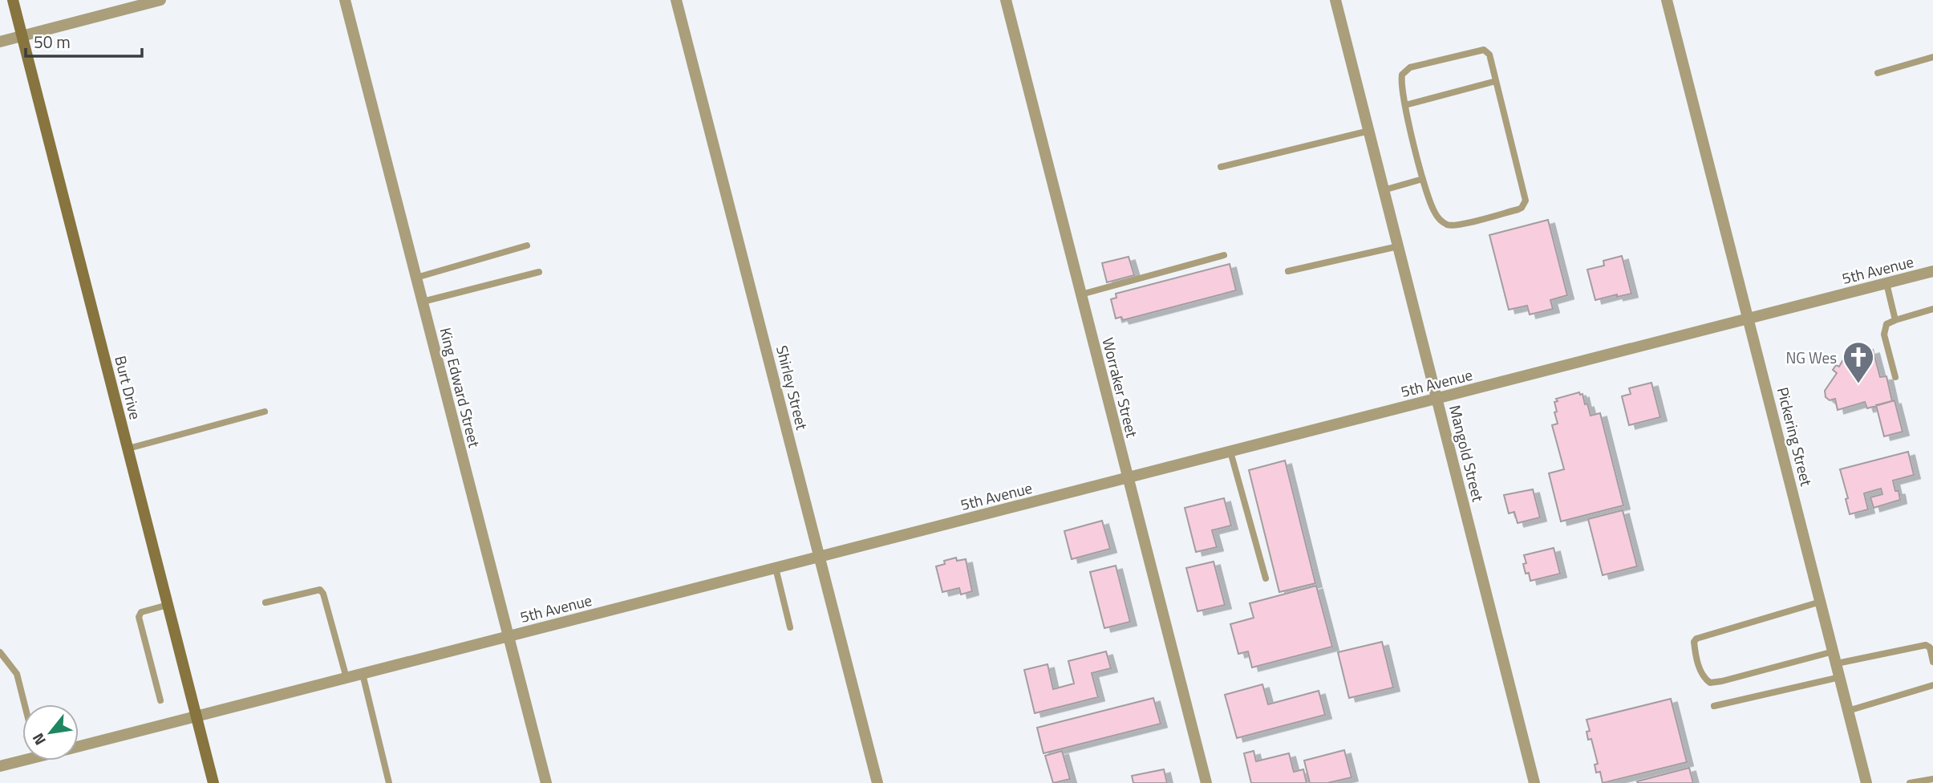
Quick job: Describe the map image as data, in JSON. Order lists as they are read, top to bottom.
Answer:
{
  "streets": {
    "street": [
      "5th Avenue",
      "Burt Drive",
      "King Edward Street",
      "Shirley Street",
      "Worraker Street",
      "Pickering Street",
      "Mangold Street"
    ]
  },
  "crossings": [
    ["5th Avenue", "Burt Drive"],
    ["5th Avenue", "King Edward Street"],
    ["5th Avenue", "Shirley Street"],
    ["5th Avenue", "Worraker Street"],
    ["5th Avenue", "Pickering Street"],
    ["5th Avenue", "Mangold Street"]
  ],
  "places": {
    "church": ["NG Wes"]
  },
  "scale_bar": "50 m",
  "north": "bottom left"
}
